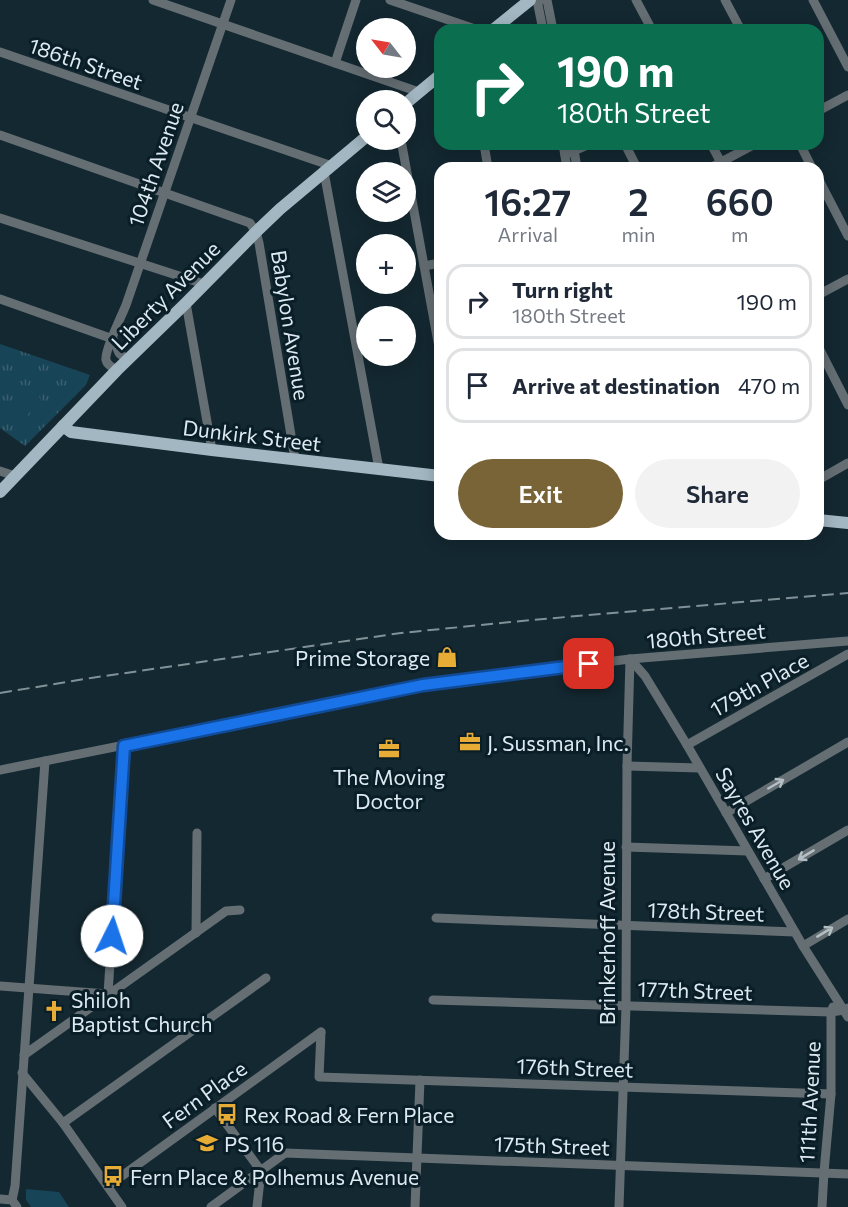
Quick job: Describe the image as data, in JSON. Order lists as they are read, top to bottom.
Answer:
{
  "streets": {
    "main road": ["Liberty Avenue", "Dunkirk Street"],
    "street": [
      "186th Street",
      "104th Avenue",
      "Babylon Avenue",
      "180th Street",
      "179th Place",
      "Sayres Avenue",
      "178th Street",
      "Brinkerhoff Avenue",
      "177th Street",
      "176th Street",
      "Fern Place",
      "111th Avenue",
      "175th Street"
    ]
  },
  "crossings": [
    ["186th Street", "104th Avenue"],
    ["186th Street", "Liberty Avenue"],
    ["104th Avenue", "Liberty Avenue"],
    ["Liberty Avenue", "Babylon Avenue"],
    ["Liberty Avenue", "Dunkirk Street"],
    ["Babylon Avenue", "Dunkirk Street"],
    ["180th Street", "Sayres Avenue"],
    ["180th Street", "Brinkerhoff Avenue"],
    ["179th Place", "Sayres Avenue"],
    ["Sayres Avenue", "178th Street"],
    ["Sayres Avenue", "Brinkerhoff Avenue"],
    ["Sayres Avenue", "177th Street"],
    ["Sayres Avenue", "111th Avenue"],
    ["178th Street", "Brinkerhoff Avenue"],
    ["Brinkerhoff Avenue", "177th Street"],
    ["Brinkerhoff Avenue", "176th Street"],
    ["Brinkerhoff Avenue", "175th Street"],
    ["177th Street", "111th Avenue"],
    ["176th Street", "Fern Place"],
    ["176th Street", "111th Avenue"],
    ["111th Avenue", "175th Street"]
  ],
  "places": {
    "shop": ["Prime Storage"],
    "office": ["J. Sussman, Inc.", "The Moving Doctor"],
    "church": ["Shiloh Baptist Church"],
    "bus stop": ["Rex Road & Fern Place", "Fern Place & Polhemus Avenue"],
    "school or university": ["PS 116"]
  },
  "north": "top left",
  "page": {
    "map_buttons": ["+", "−"],
    "turn": ["190 m", "180th Street"],
    "eta": [
      "16:27",
      "Arrival",
      "2",
      "min",
      "660",
      "m"
    ],
    "list": [
      {
        "name": "Turn right",
        "note": "180th Street",
        "value": "190 m"
      },
      {
        "name": "Arrive at destination",
        "value": "470 m"
      }
    ],
    "buttons": ["Exit", "Share"]
  }
}
